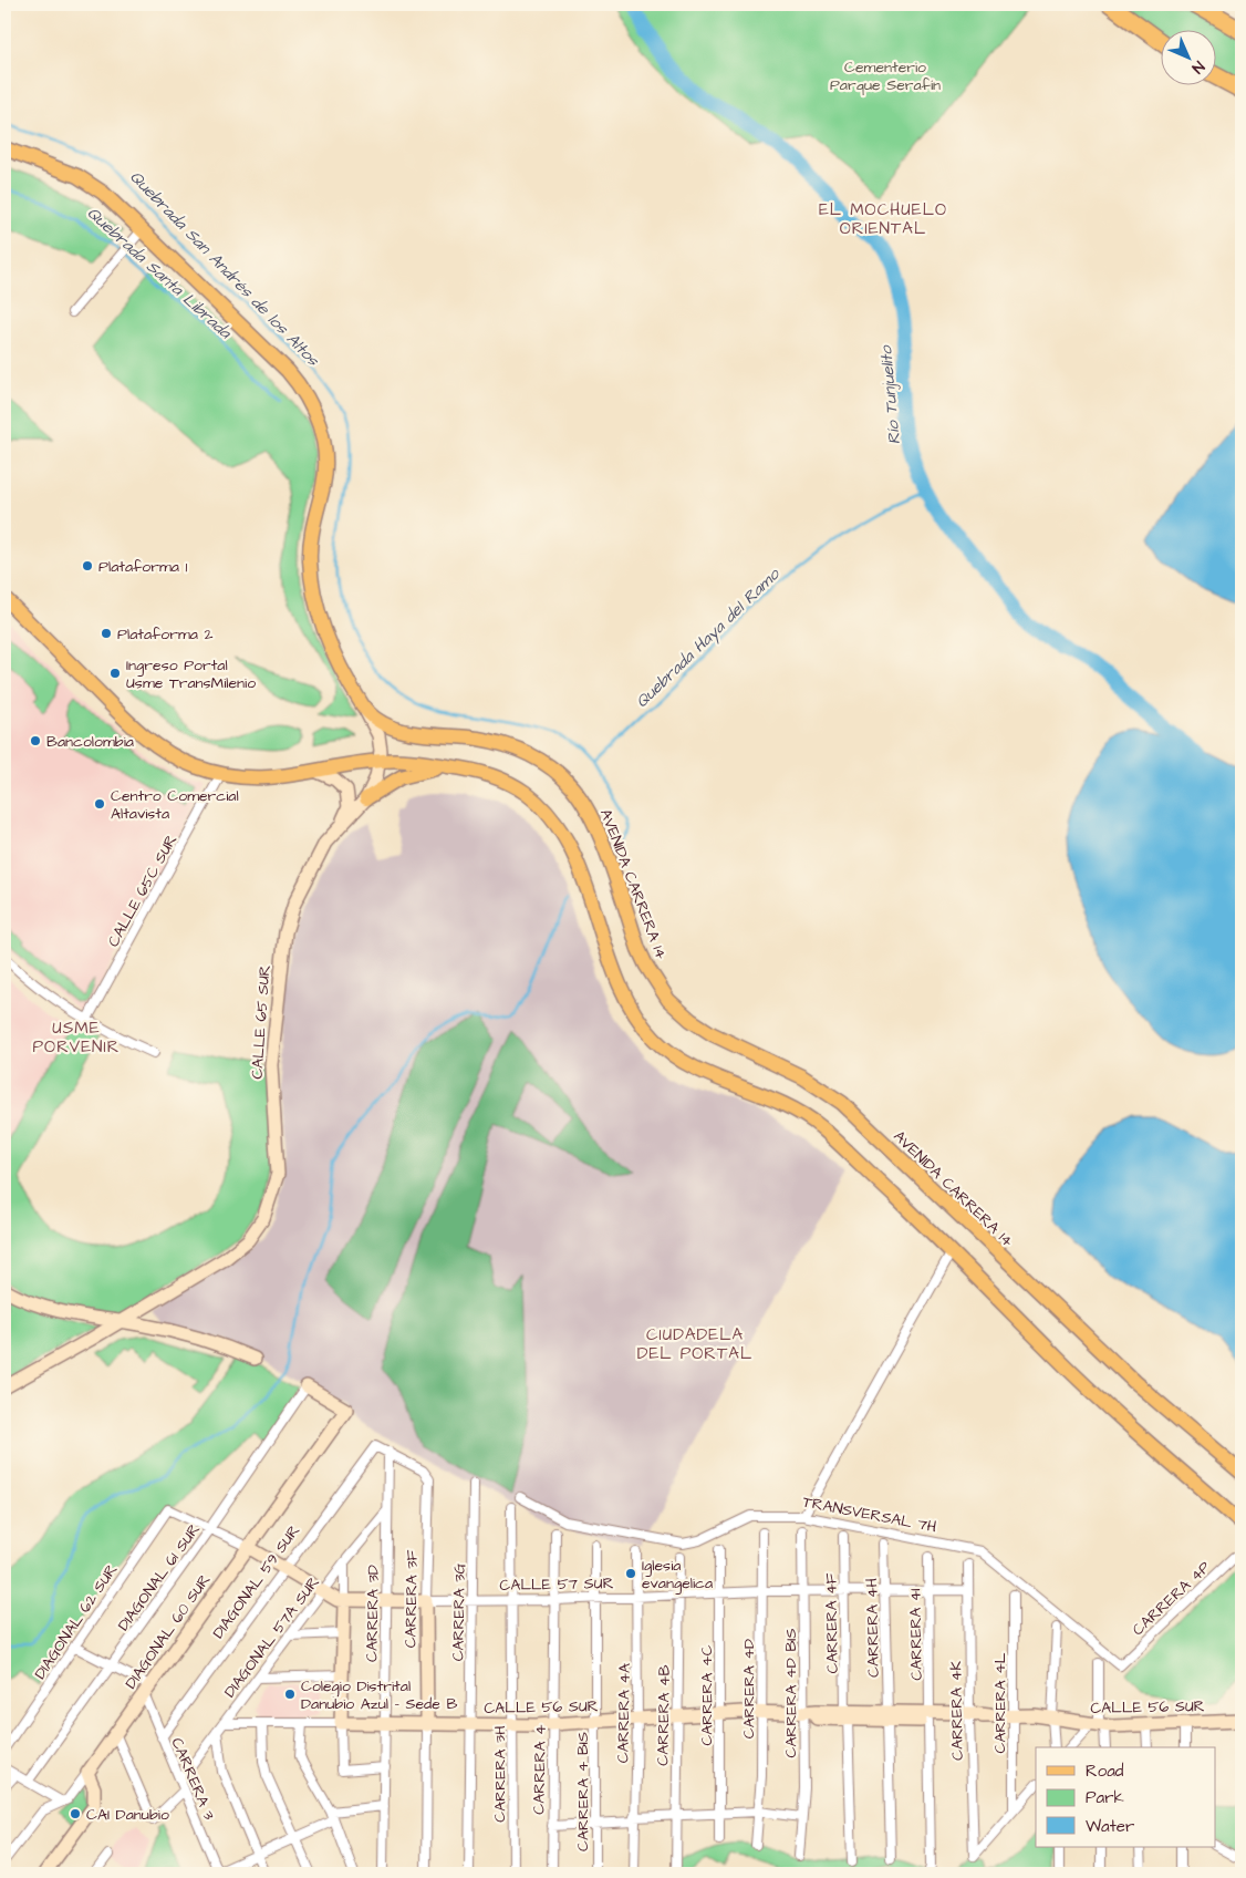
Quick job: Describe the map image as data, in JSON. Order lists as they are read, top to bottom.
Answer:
{
  "streets": {
    "main road": ["AVENIDA CARRERA 14"],
    "street": [
      "CALLE 65C SUR",
      "CALLE 65 SUR",
      "TRANSVERSAL 7H",
      "DIAGONAL 61 SUR",
      "DIAGONAL 59 SUR",
      "CALLE 57 SUR",
      "CARRERA 4P",
      "CARRERA 3F",
      "CARRERA 3G",
      "CARRERA 3D",
      "DIAGONAL 62 SUR",
      "CARRERA 4F",
      "CARRERA 4H",
      "DIAGONAL 60 SUR",
      "CARRERA 4I",
      "DIAGONAL 57A SUR",
      "CARRERA 4D",
      "CARRERA 4D BIS",
      "CARRERA 4C",
      "CARRERA 4L",
      "CALLE 56 SUR",
      "CARRERA 4K",
      "CARRERA 4A",
      "CARRERA 4B",
      "CARRERA 4",
      "CARRERA 3H",
      "CARRERA 3",
      "CARRERA 4 BIS"
    ]
  },
  "crossings": [
    ["AVENIDA CARRERA 14", "CALLE 65 SUR"],
    ["TRANSVERSAL 7H", "CARRERA 4P"],
    ["DIAGONAL 61 SUR", "DIAGONAL 62 SUR"],
    ["DIAGONAL 61 SUR", "DIAGONAL 60 SUR"],
    ["DIAGONAL 59 SUR", "CARRERA 3F"],
    ["DIAGONAL 59 SUR", "CARRERA 3D"],
    ["DIAGONAL 59 SUR", "CARRERA 3"],
    ["CALLE 57 SUR", "CARRERA 3F"],
    ["CALLE 57 SUR", "CARRERA 3G"],
    ["CALLE 57 SUR", "CARRERA 3D"],
    ["CALLE 57 SUR", "CARRERA 4F"],
    ["CALLE 57 SUR", "CARRERA 4H"],
    ["CALLE 57 SUR", "CARRERA 4I"],
    ["CALLE 57 SUR", "CARRERA 4D"],
    ["CALLE 57 SUR", "CARRERA 4D BIS"],
    ["CALLE 57 SUR", "CARRERA 4C"],
    ["CALLE 57 SUR", "CARRERA 4K"],
    ["CALLE 57 SUR", "CARRERA 4A"],
    ["CALLE 57 SUR", "CARRERA 4B"],
    ["CALLE 57 SUR", "CARRERA 4"],
    ["CALLE 57 SUR", "CARRERA 3H"],
    ["CALLE 57 SUR", "CARRERA 4 BIS"],
    ["CARRERA 3F", "CARRERA 3D"],
    ["CARRERA 3F", "CALLE 56 SUR"],
    ["CARRERA 3G", "CALLE 56 SUR"],
    ["CARRERA 3D", "DIAGONAL 57A SUR"],
    ["CARRERA 3D", "CALLE 56 SUR"],
    ["CARRERA 4F", "CALLE 56 SUR"],
    ["CARRERA 4H", "CALLE 56 SUR"],
    ["DIAGONAL 60 SUR", "CARRERA 3"],
    ["CARRERA 4I", "CALLE 56 SUR"],
    ["DIAGONAL 57A SUR", "CALLE 56 SUR"],
    ["DIAGONAL 57A SUR", "CARRERA 3"],
    ["CARRERA 4D", "CALLE 56 SUR"],
    ["CARRERA 4D BIS", "CALLE 56 SUR"],
    ["CARRERA 4C", "CALLE 56 SUR"],
    ["CARRERA 4L", "CALLE 56 SUR"],
    ["CARRERA 4L", "CARRERA 4K"],
    ["CALLE 56 SUR", "CARRERA 4K"],
    ["CALLE 56 SUR", "CARRERA 4A"],
    ["CALLE 56 SUR", "CARRERA 4B"],
    ["CALLE 56 SUR", "CARRERA 4"],
    ["CALLE 56 SUR", "CARRERA 3H"],
    ["CALLE 56 SUR", "CARRERA 4 BIS"]
  ],
  "districts": ["EL MOCHUELO ORIENTAL", "USME PORVENIR", "CIUDADELA DEL PORTAL"],
  "water": [
    "Quebrada San Andrés de los Altos",
    "Quebrada Santa Librada",
    "Río Tunjuelito",
    "Quebrada Haya del Ramo"
  ],
  "parks": ["Cementerio Parque Serafín"],
  "places": [
    "Plataforma 1",
    "Plataforma 2",
    "Ingreso Portal Usme TransMilenio",
    "Bancolombia",
    "Centro Comercial Altavista",
    "Iglesia evangelica",
    "Colegio Distrital Danubio Azul - Sede B",
    "CAI Danubio"
  ],
  "legend": ["Road", "Park", "Water"],
  "north": "bottom right"
}
